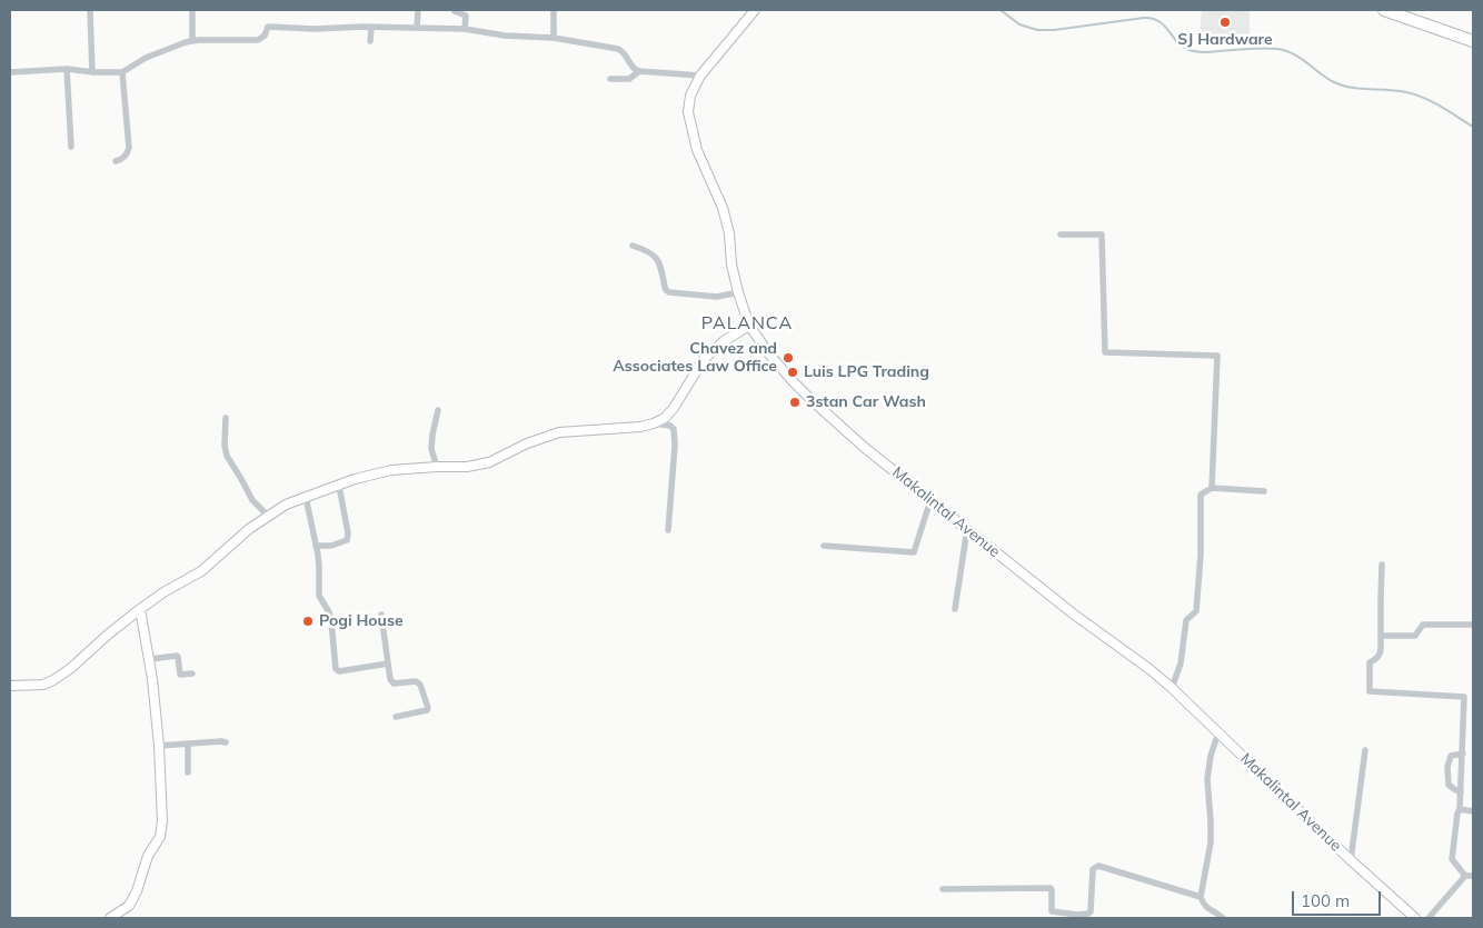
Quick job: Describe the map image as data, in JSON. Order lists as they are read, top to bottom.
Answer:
{
  "streets": {
    "main road": ["Makalintal Avenue"]
  },
  "districts": ["PALANCA"],
  "places": [
    "SJ Hardware",
    "Chavez and Associates Law Office",
    "Luis LPG Trading",
    "3stan Car Wash",
    "Pogi House"
  ],
  "scale_bar": "100 m"
}
